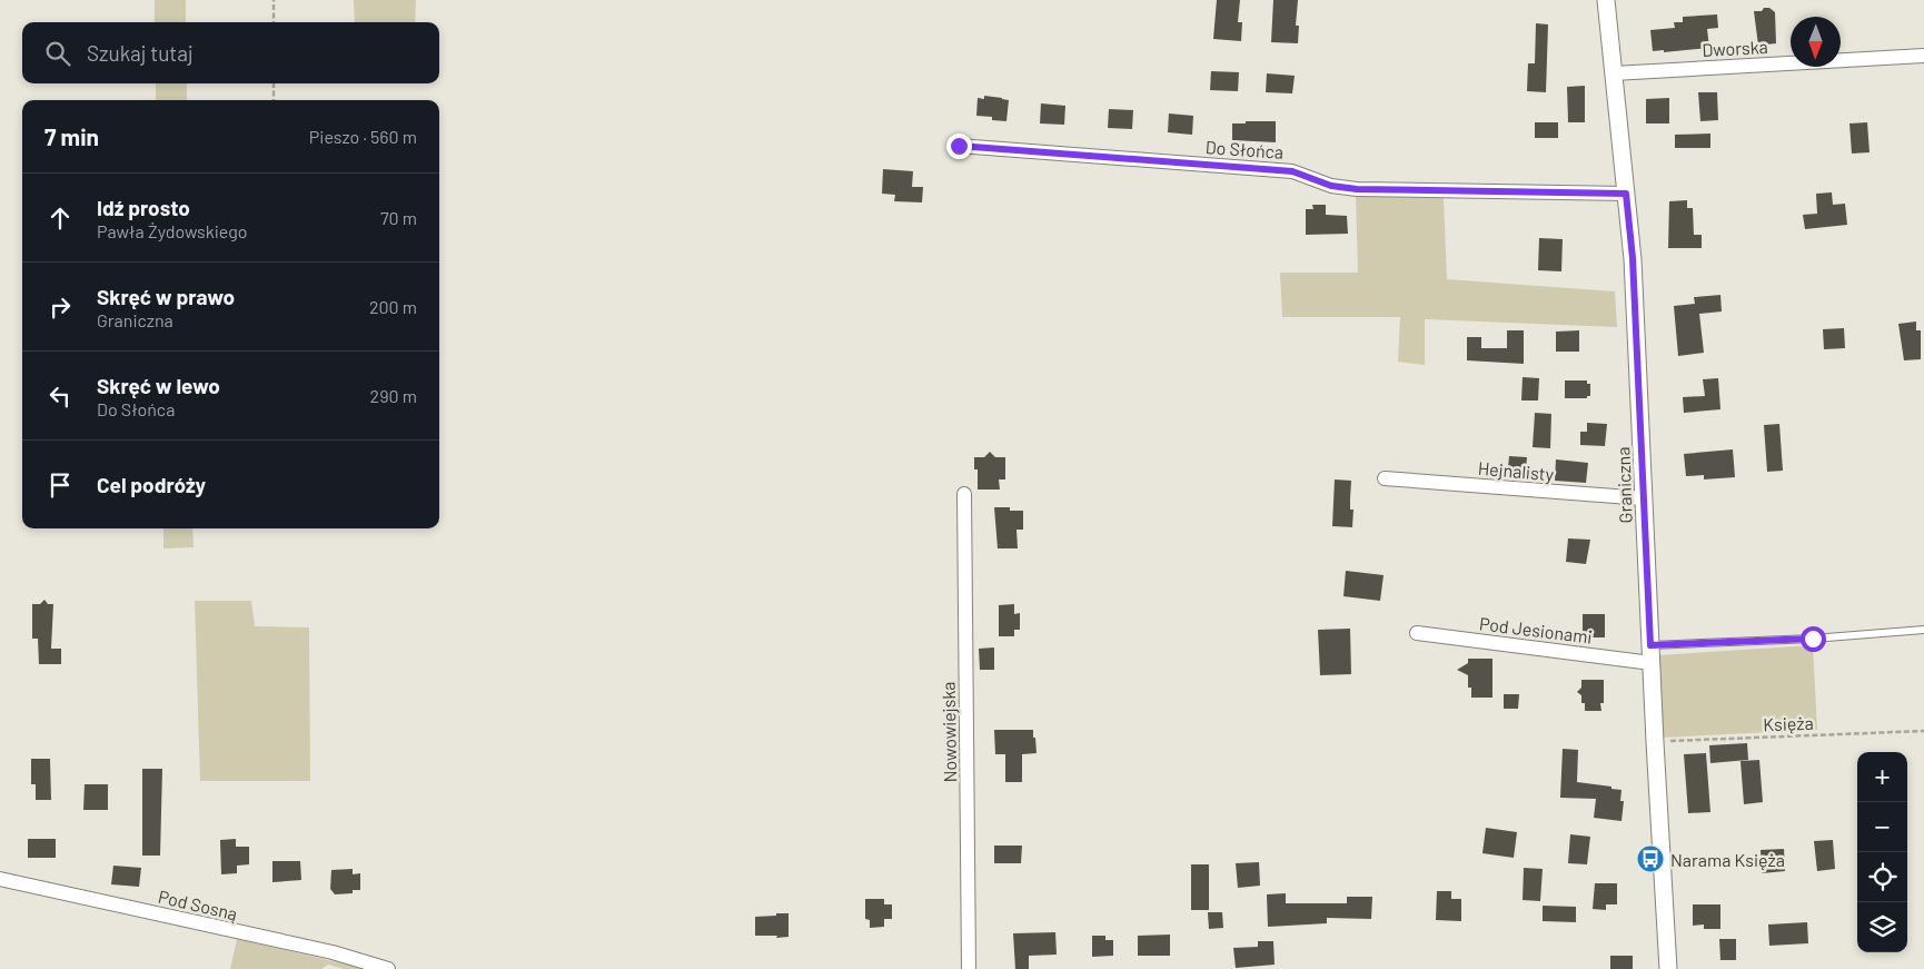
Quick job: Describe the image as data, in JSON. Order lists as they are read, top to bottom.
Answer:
{
  "streets": {
    "street": [
      "Dworska",
      "Do Słońca",
      "Hejnalisty",
      "Graniczna",
      "Pod Jesionami",
      "Nowowiejska",
      "Pod Sosną"
    ],
    "path": ["Księża"]
  },
  "crossings": [
    ["Dworska", "Graniczna"],
    ["Do Słońca", "Graniczna"],
    ["Hejnalisty", "Graniczna"],
    ["Graniczna", "Pod Jesionami"],
    ["Graniczna", "Księża"]
  ],
  "places": {
    "bus stop": ["Narama Księża"]
  },
  "north": "bottom",
  "page": {
    "search": "Szukaj tutaj",
    "heading": ["7 min", "Pieszo · 560 m"],
    "list": [
      ["Idź prosto", "Pawła Żydowskiego", "70 m"],
      ["Skręć w prawo", "Graniczna", "200 m"],
      ["Skręć w lewo", "Do Słońca", "290 m"],
      "Cel podróży"
    ],
    "map_buttons": ["+", "−"]
  }
}
